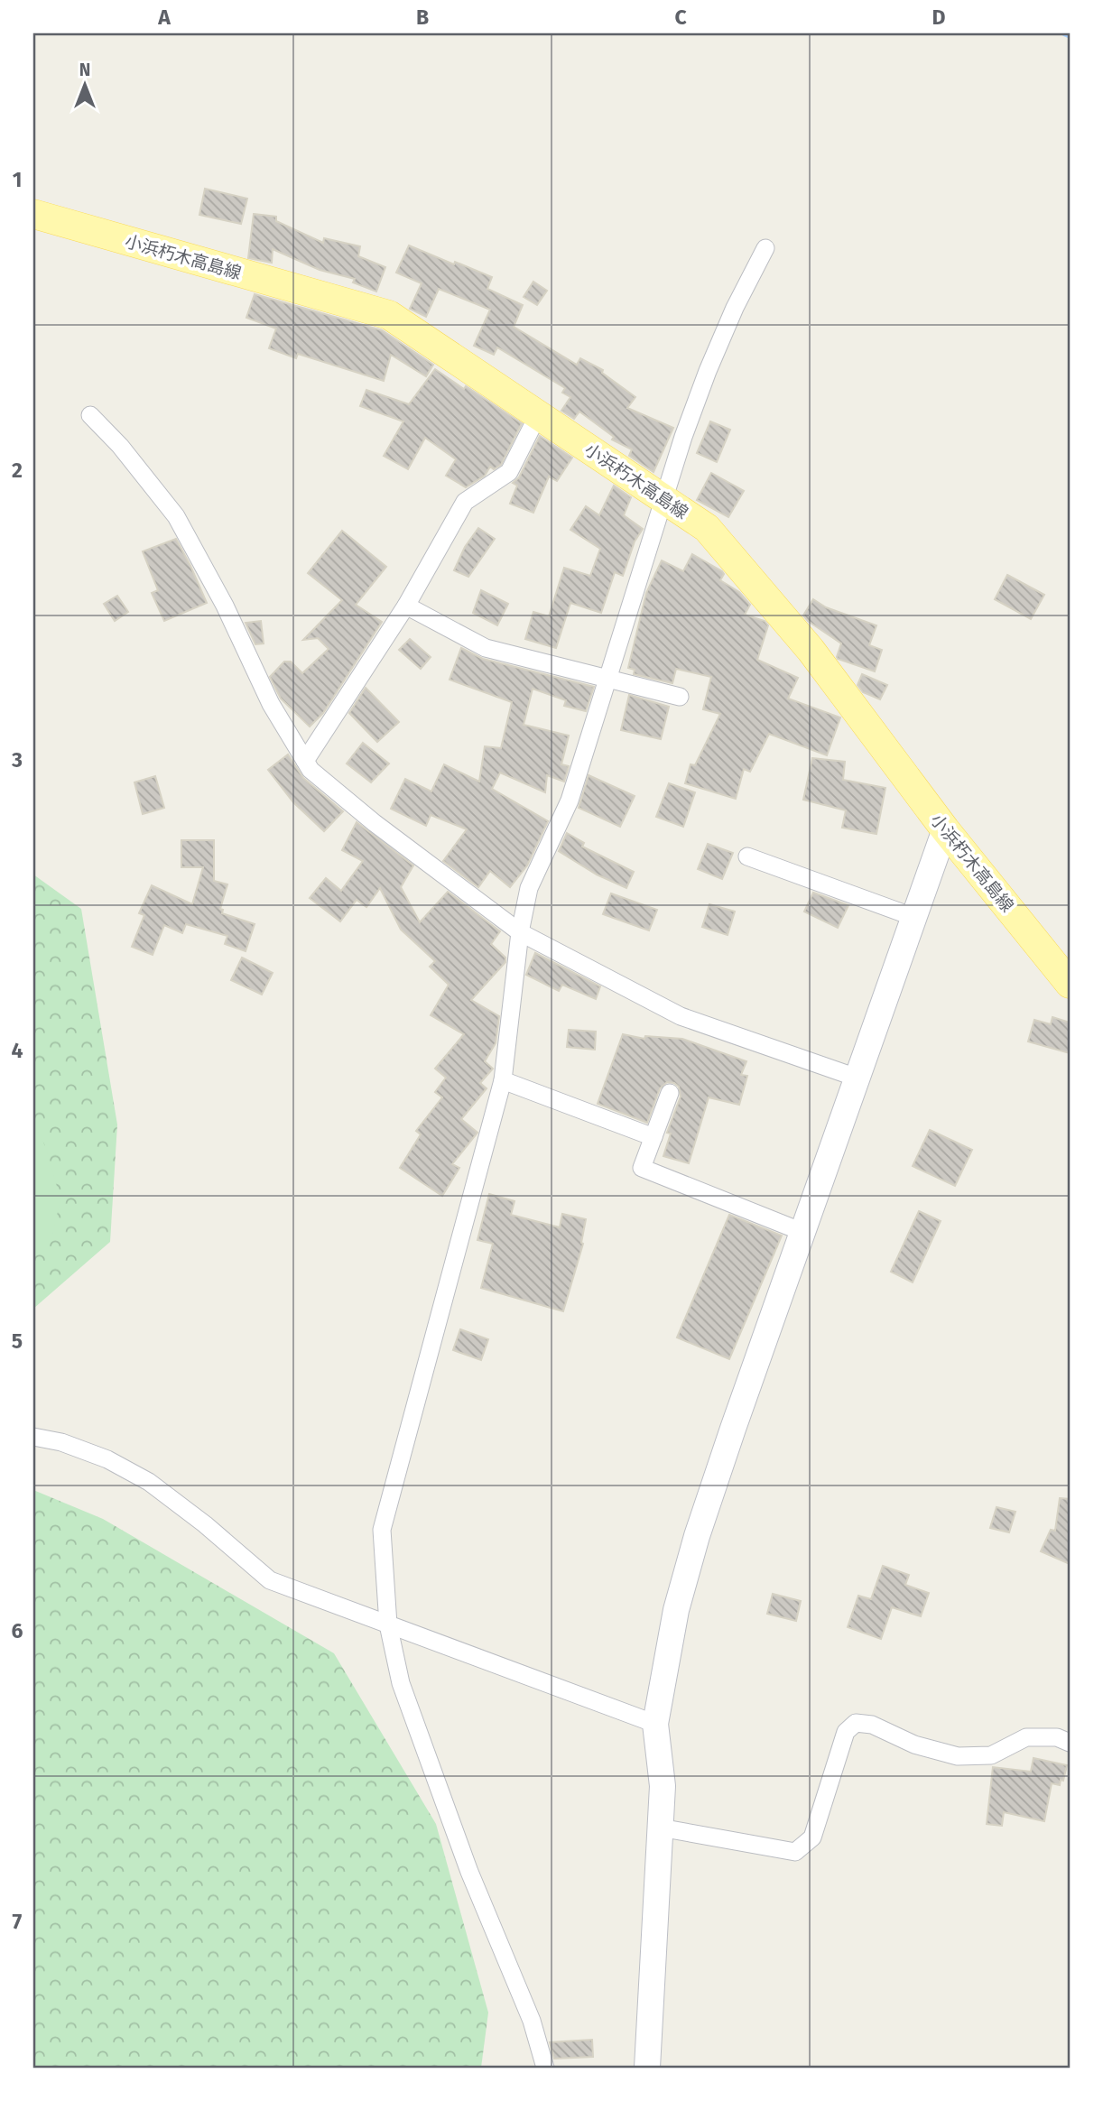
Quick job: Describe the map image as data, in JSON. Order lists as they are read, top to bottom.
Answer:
{
  "streets": {
    "main road": ["小浜朽木高島線"]
  },
  "north": "top",
  "grid": {
    "columns": [
      "A",
      "B",
      "C",
      "D"
    ],
    "rows": [
      "1",
      "2",
      "3",
      "4",
      "5",
      "6",
      "7"
    ]
  }
}
